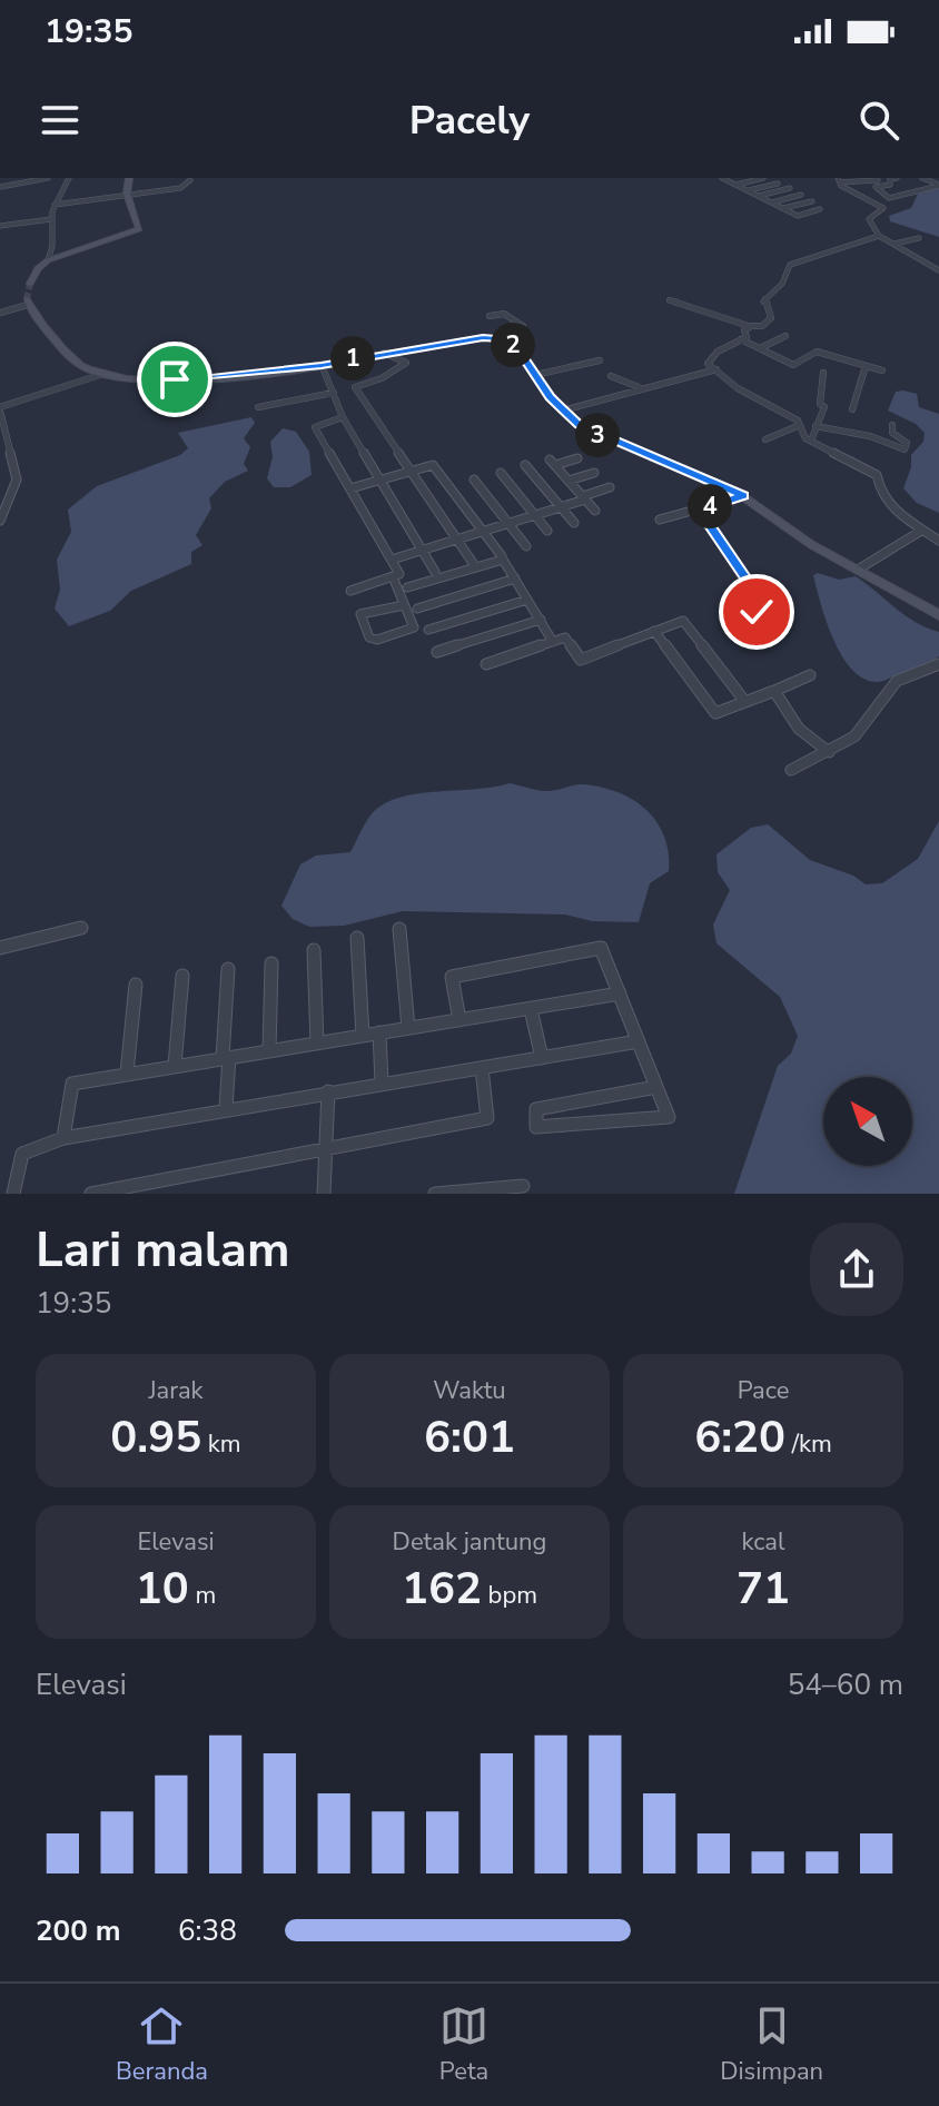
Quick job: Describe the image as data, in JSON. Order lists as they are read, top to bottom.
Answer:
{
  "north": "top left",
  "page": {
    "status": "19:35",
    "header": "Pacely",
    "pins": [
      "2",
      "1",
      "3",
      "4"
    ],
    "heading": ["Lari malam", "19:35"],
    "stats": [
      ["Jarak", "0.95 km"],
      ["Waktu", "6:01"],
      ["Pace", "6:20 /km"],
      ["Elevasi", "10 m"],
      ["Detak jantung", "162 bpm"],
      ["kcal", "71"]
    ],
    "chart": ["Elevasi", "54–60 m"],
    "list": [
      {
        "name": "200 m",
        "note": "6:38"
      }
    ],
    "tabs": ["Beranda", "Peta", "Disimpan"]
  }
}
